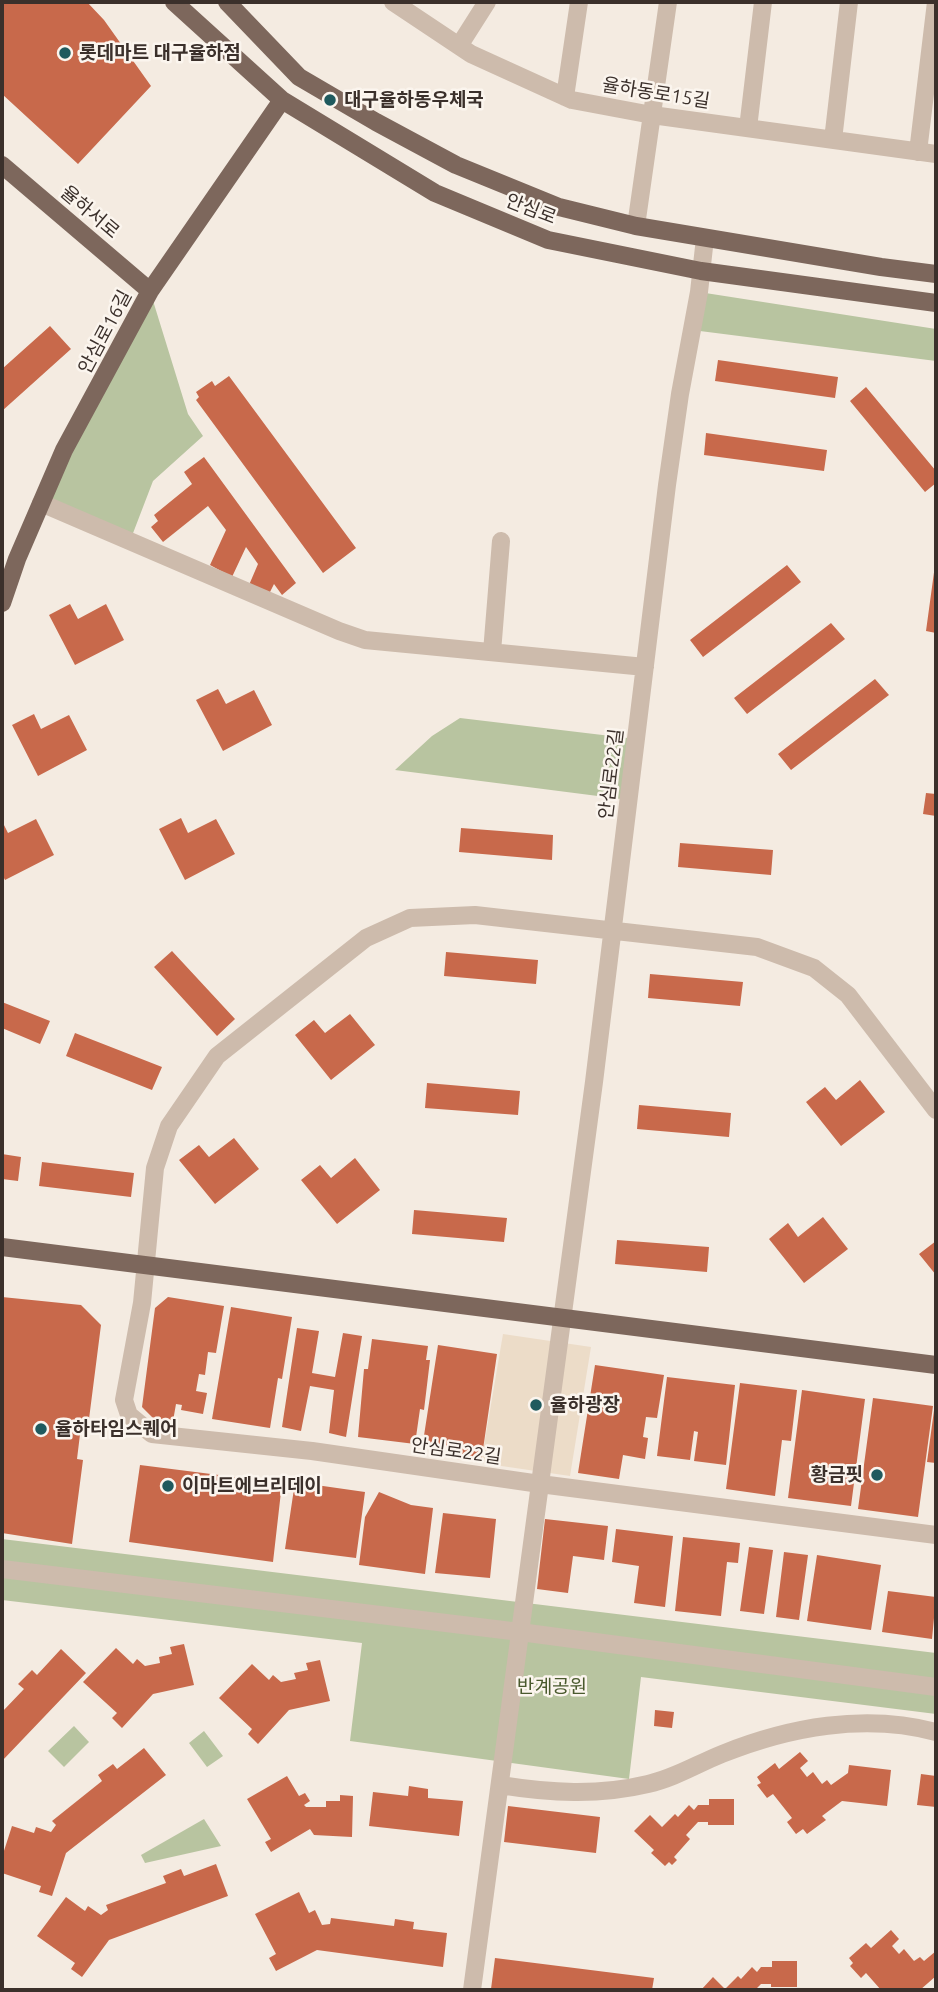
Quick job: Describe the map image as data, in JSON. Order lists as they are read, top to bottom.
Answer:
{
  "streets": {
    "main road": ["안심로", "율하서로", "안심로16길"],
    "street": ["율하동로15길", "안심로22길"]
  },
  "crossings": [
    ["안심로", "안심로16길"],
    ["안심로", "안심로22길"],
    ["율하서로", "안심로16길"]
  ],
  "parks": ["반계공원"],
  "places": [
    "롯데마트 대구율하점",
    "대구율하동우체국",
    "율하광장",
    "율하타임스퀘어",
    "황금핏",
    "이마트에브리데이"
  ]
}
